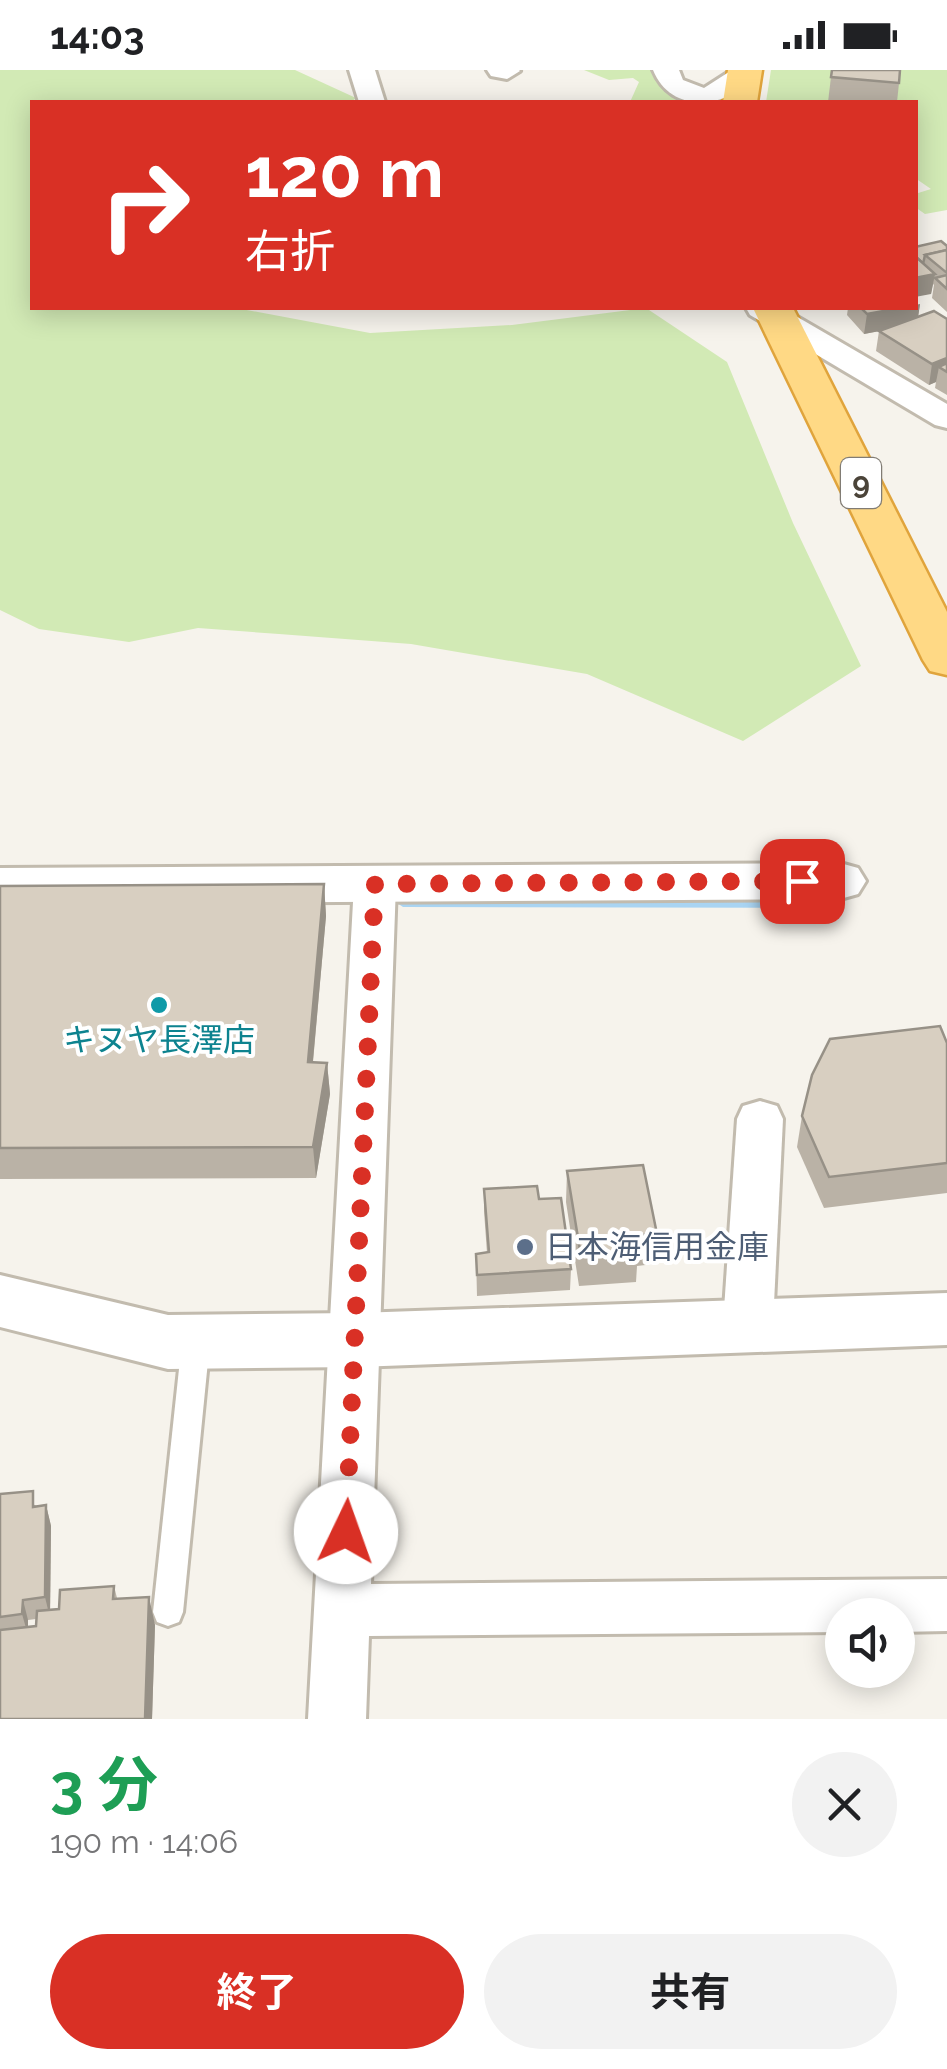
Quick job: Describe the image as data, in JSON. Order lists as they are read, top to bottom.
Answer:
{
  "streets": {
    "highway": ["9"]
  },
  "places": ["キヌヤ長澤店", "日本海信用金庫"],
  "page": {
    "status": "14:03",
    "turn": ["120 m", "右折"],
    "heading": ["3 分", "190 m · 14:06"],
    "buttons": ["終了", "共有"]
  }
}
